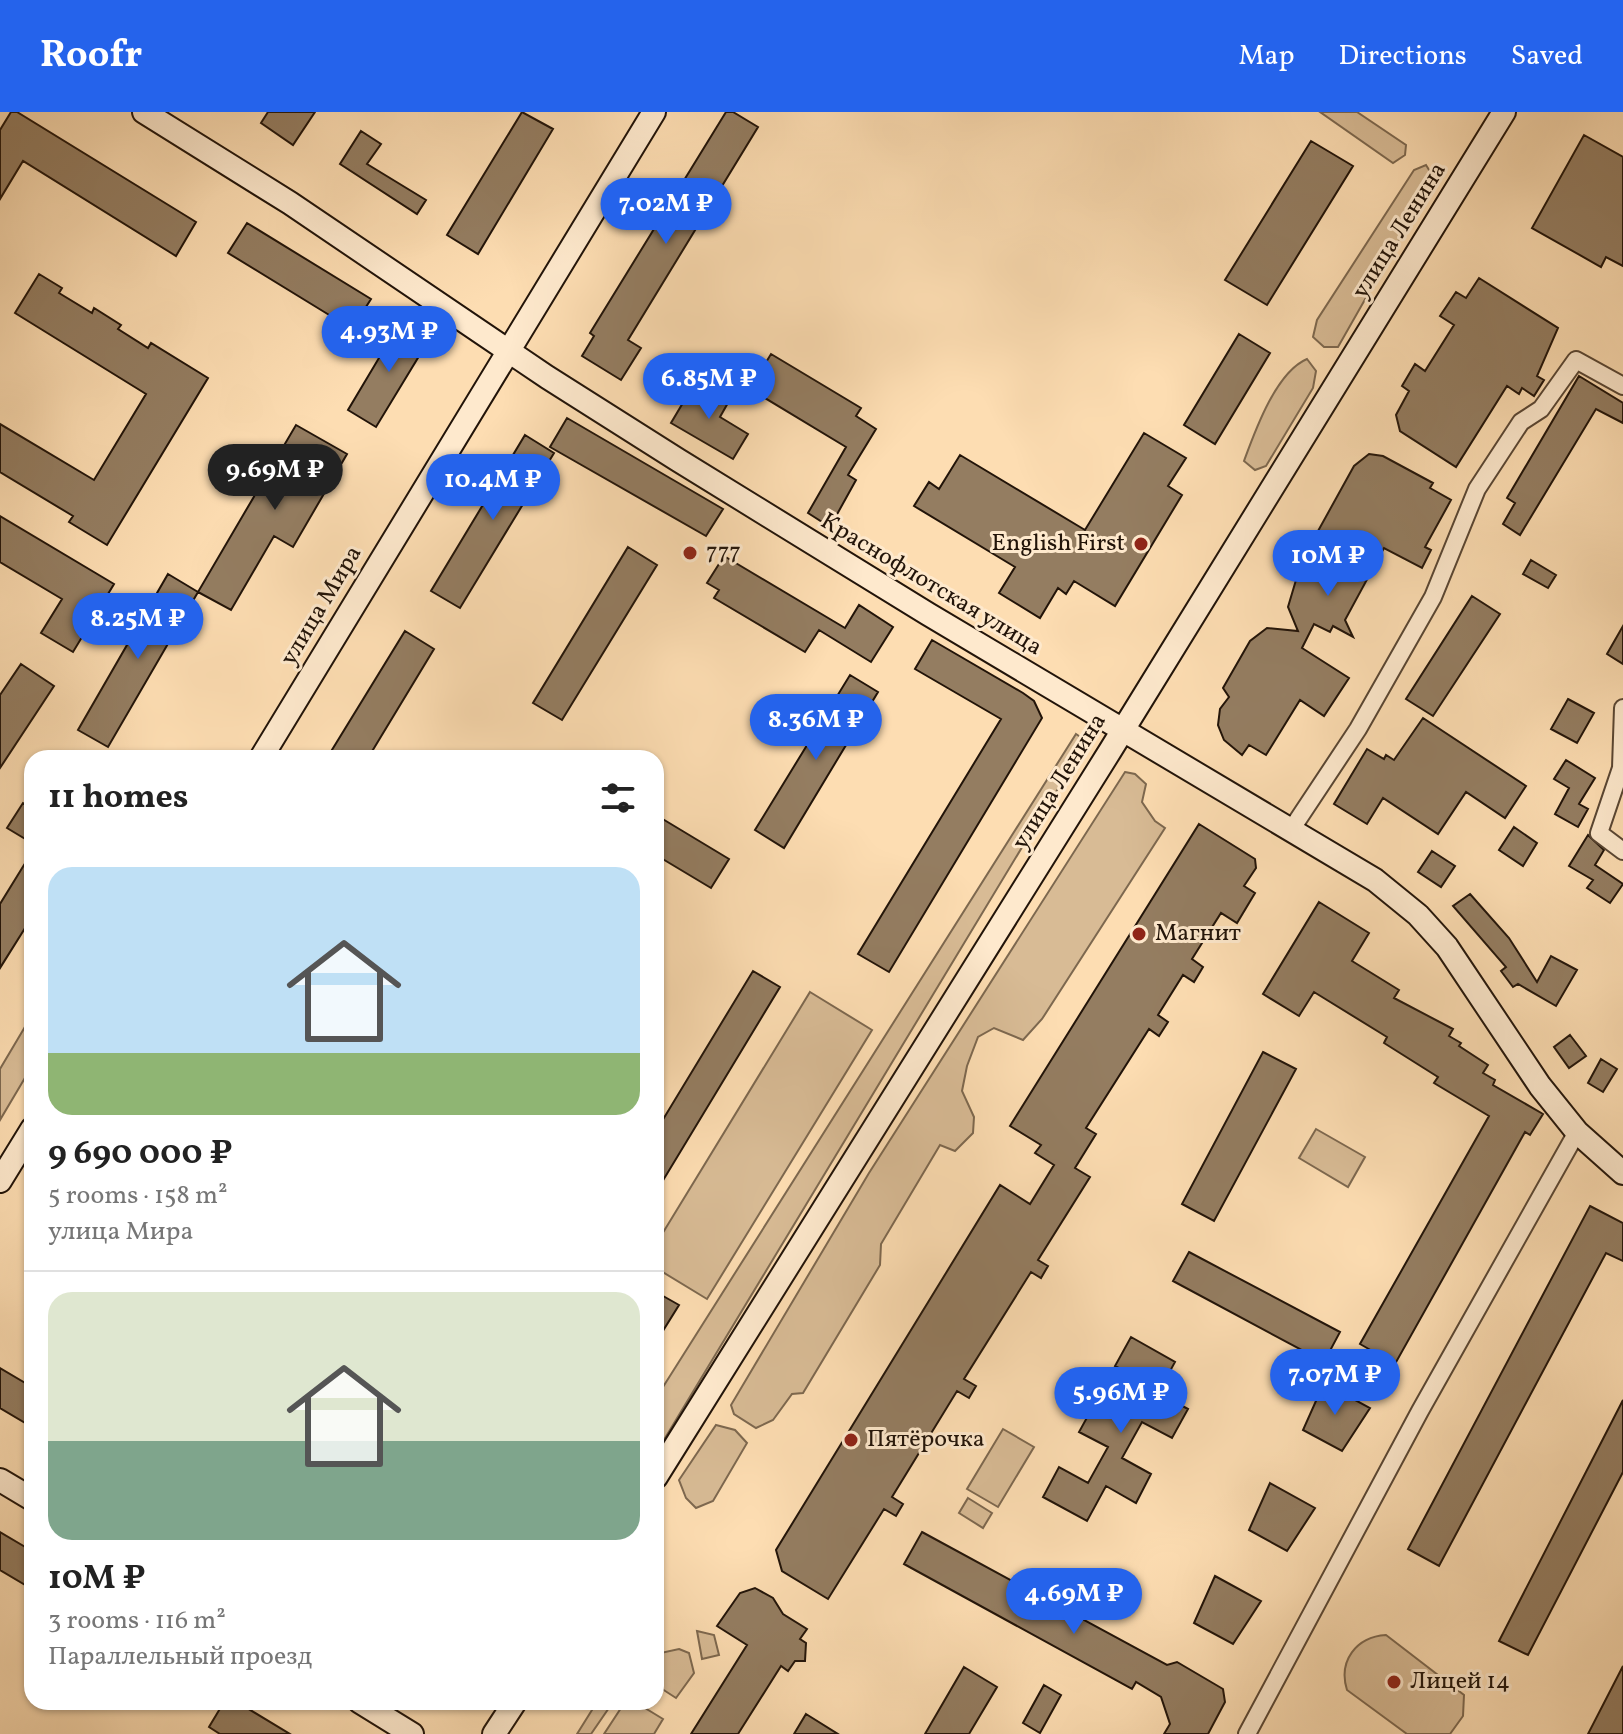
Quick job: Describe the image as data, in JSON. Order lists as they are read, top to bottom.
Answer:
{
  "streets": {
    "main road": ["улица Ленина", "Краснофлотская улица", "улица Мира"]
  },
  "crossings": [
    ["улица Ленина", "Краснофлотская улица"],
    ["Краснофлотская улица", "улица Мира"]
  ],
  "places": [
    "English First",
    "777",
    "Магнит",
    "Пятёрочка",
    "Лицей 14"
  ],
  "page": {
    "header": "Roofr",
    "nav": ["Map", "Directions", "Saved"],
    "price": [
      "7.02M ₽",
      "4.93M ₽",
      "6.85M ₽",
      "9.69M ₽",
      "10.4M ₽",
      "10M ₽",
      "8.25M ₽",
      "8.36M ₽",
      "7.07M ₽",
      "5.96M ₽",
      "4.69M ₽"
    ],
    "heading": "11 homes",
    "list": [
      {
        "name": "9 690 000 ₽",
        "note": "5 rooms · 158 m² · улица Мира"
      },
      {
        "name": "10M ₽",
        "note": "3 rooms · 116 m² · Параллельный проезд"
      }
    ]
  }
}
